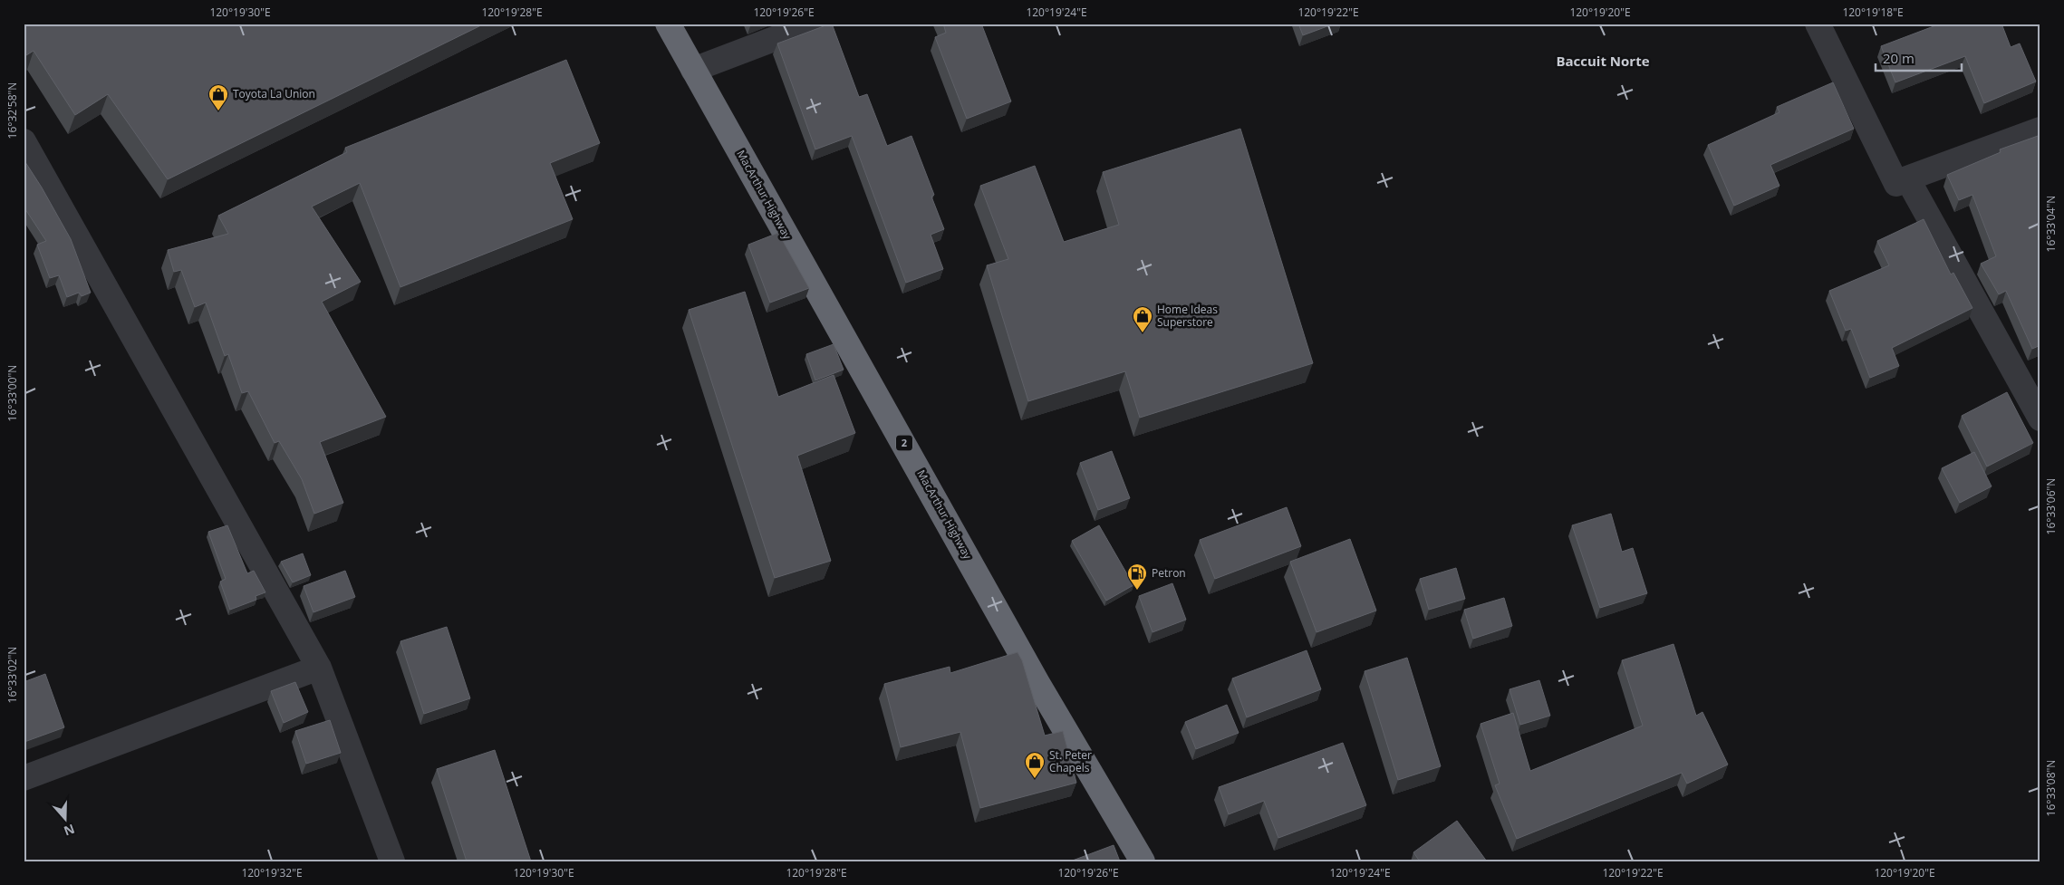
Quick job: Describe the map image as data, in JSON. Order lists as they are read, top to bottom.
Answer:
{
  "streets": {
    "highway": ["MacArthur Highway", "2"]
  },
  "districts": ["Baccuit Norte"],
  "places": {
    "shop": ["Toyota La Union", "Home Ideas Superstore", "St. Peter Chapels"],
    "fuel station": ["Petron"]
  },
  "scale_bar": "20 m",
  "north": "bottom",
  "coordinates": [
    "120°19'30\"E",
    "120°19'28\"E",
    "120°19'26\"E",
    "120°19'24\"E",
    "120°19'22\"E",
    "120°19'20\"E",
    "120°19'18\"E",
    "16°32'58\"N",
    "16°33'04\"N",
    "16°33'00\"N",
    "16°33'06\"N",
    "16°33'02\"N",
    "16°33'08\"N",
    "120°19'32\"E"
  ]
}
